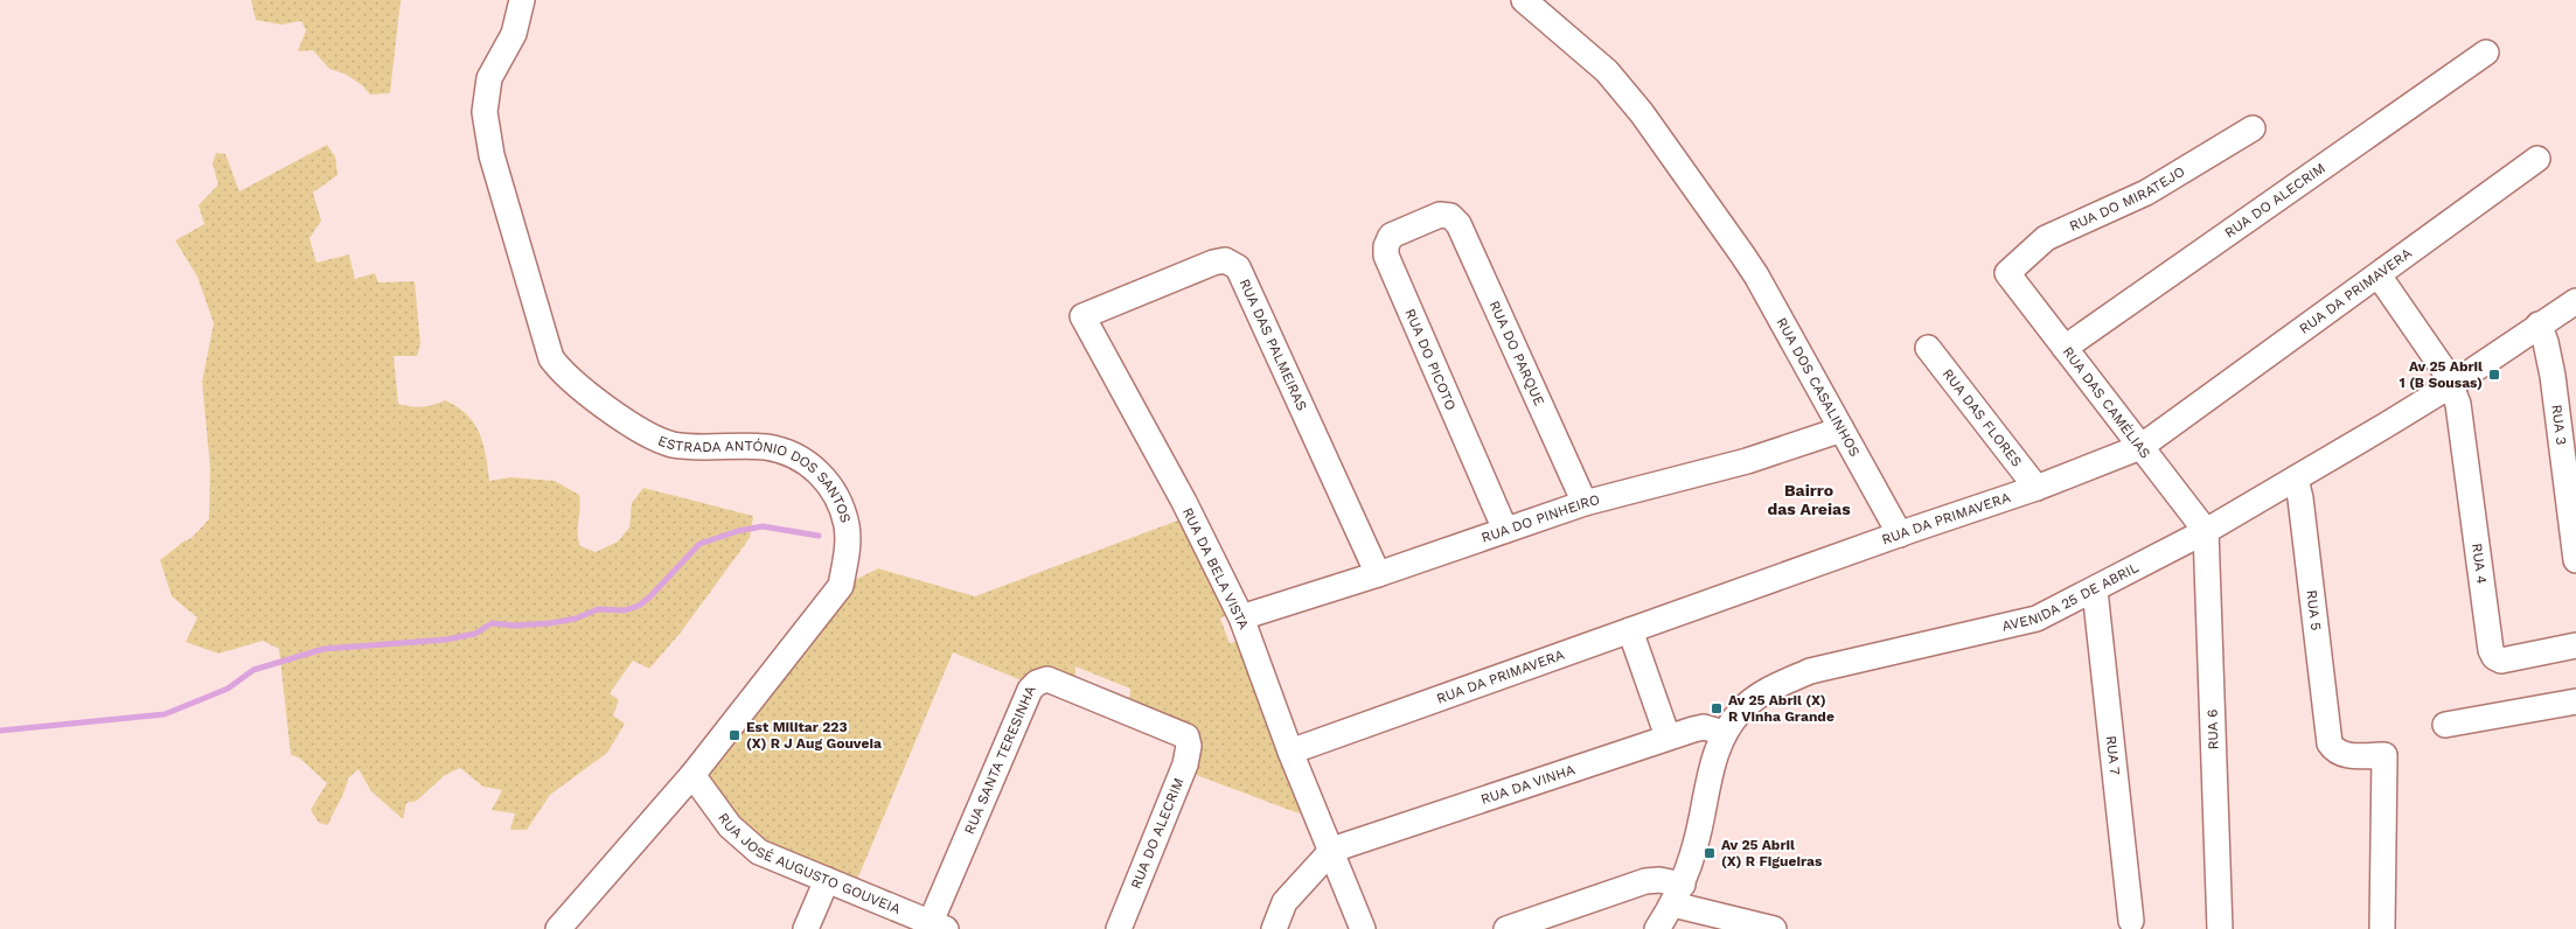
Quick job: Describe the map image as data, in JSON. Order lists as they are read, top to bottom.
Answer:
{
  "streets": {
    "street": [
      "RUA DO MIRATEJO",
      "RUA DO ALECRIM",
      "RUA DA PRIMAVERA",
      "RUA DAS PALMEIRAS",
      "RUA DO PARQUE",
      "RUA DO PICOTO",
      "RUA DOS CASALINHOS",
      "RUA DAS CAMÉLIAS",
      "RUA DAS FLORES",
      "RUA 3",
      "ESTRADA ANTÓNIO DOS SANTOS",
      "RUA DO PINHEIRO",
      "RUA 4",
      "RUA DA BELA VISTA",
      "AVENIDA 25 DE ABRIL",
      "RUA 5",
      "RUA 6",
      "RUA 7",
      "RUA SANTA TERESINHA",
      "RUA DA VINHA",
      "RUA JOSÉ AUGUSTO GOUVEIA"
    ]
  },
  "crossings": [
    ["RUA DO MIRATEJO", "RUA DAS CAMÉLIAS"],
    ["RUA DO ALECRIM", "RUA DAS CAMÉLIAS"],
    ["RUA DO ALECRIM", "RUA SANTA TERESINHA"],
    ["RUA DA PRIMAVERA", "RUA DOS CASALINHOS"],
    ["RUA DA PRIMAVERA", "RUA DAS CAMÉLIAS"],
    ["RUA DA PRIMAVERA", "RUA DAS FLORES"],
    ["RUA DA PRIMAVERA", "RUA DA BELA VISTA"],
    ["RUA DAS PALMEIRAS", "RUA DO PINHEIRO"],
    ["RUA DAS PALMEIRAS", "RUA DA BELA VISTA"],
    ["RUA DO PARQUE", "RUA DO PICOTO"],
    ["RUA DO PARQUE", "RUA DO PINHEIRO"],
    ["RUA DO PICOTO", "RUA DO PINHEIRO"],
    ["RUA DOS CASALINHOS", "RUA DO PINHEIRO"],
    ["RUA DAS CAMÉLIAS", "AVENIDA 25 DE ABRIL"],
    ["RUA DAS CAMÉLIAS", "RUA 6"],
    ["RUA 3", "AVENIDA 25 DE ABRIL"],
    ["ESTRADA ANTÓNIO DOS SANTOS", "RUA JOSÉ AUGUSTO GOUVEIA"],
    ["RUA DO PINHEIRO", "RUA DA BELA VISTA"],
    ["RUA 4", "AVENIDA 25 DE ABRIL"],
    ["RUA DA BELA VISTA", "RUA DA VINHA"],
    ["AVENIDA 25 DE ABRIL", "RUA 5"],
    ["AVENIDA 25 DE ABRIL", "RUA 6"],
    ["AVENIDA 25 DE ABRIL", "RUA 7"],
    ["AVENIDA 25 DE ABRIL", "RUA DA VINHA"],
    ["RUA SANTA TERESINHA", "RUA JOSÉ AUGUSTO GOUVEIA"]
  ],
  "districts": ["Bairro das Areias"],
  "places": {
    "transit": [
      "Av 25 Abril 1 (B Sousas)",
      "Av 25 Abril (X) R Vinha Grande",
      "Est Militar 223 (X) R J Aug Gouveia",
      "Av 25 Abril (X) R Figueiras"
    ]
  }
}
